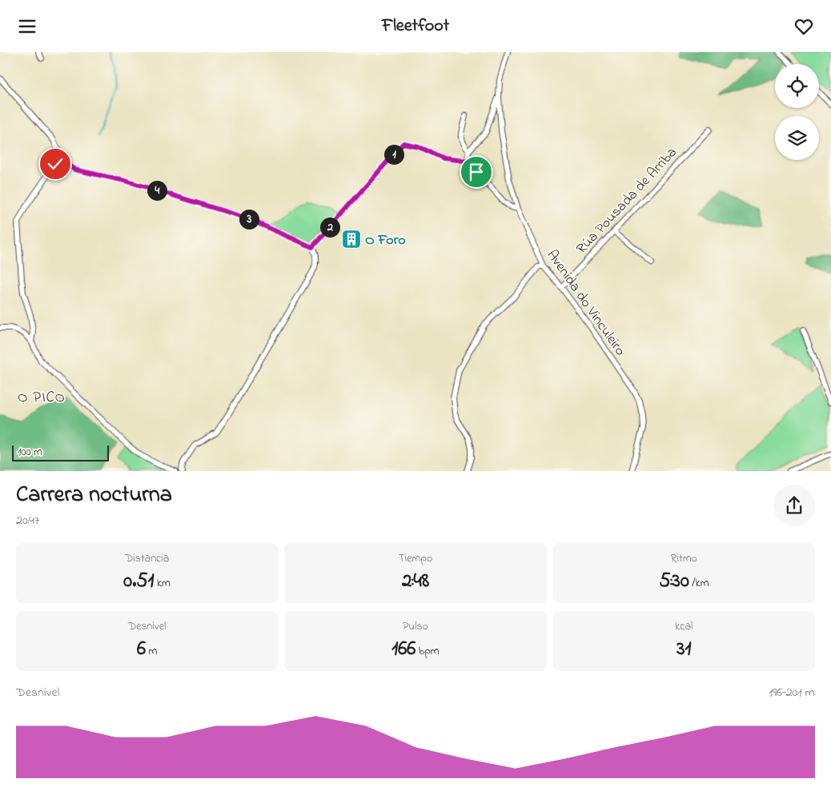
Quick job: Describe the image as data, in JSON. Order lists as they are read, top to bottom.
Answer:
{
  "streets": {
    "street": ["Rúa Pousada de Arriba", "Avenida do Vinculeiro"]
  },
  "crossings": [
    ["Rúa Pousada de Arriba", "Avenida do Vinculeiro"]
  ],
  "districts": ["O PICO"],
  "places": {
    "building": ["O Foro"]
  },
  "scale_bar": "100 m",
  "page": {
    "header": "Fleetfoot",
    "pins": [
      "1",
      "4",
      "3",
      "2"
    ],
    "scale": "100 m",
    "heading": ["Carrera nocturna", "20:47"],
    "stats": [
      ["Distancia", "0.51 km"],
      ["Tiempo", "2:48"],
      ["Ritmo", "5:30 /km"],
      ["Desnivel", "6 m"],
      ["Pulso", "166 bpm"],
      ["kcal", "31"]
    ],
    "chart": ["Desnivel", "196–201 m"]
  }
}
